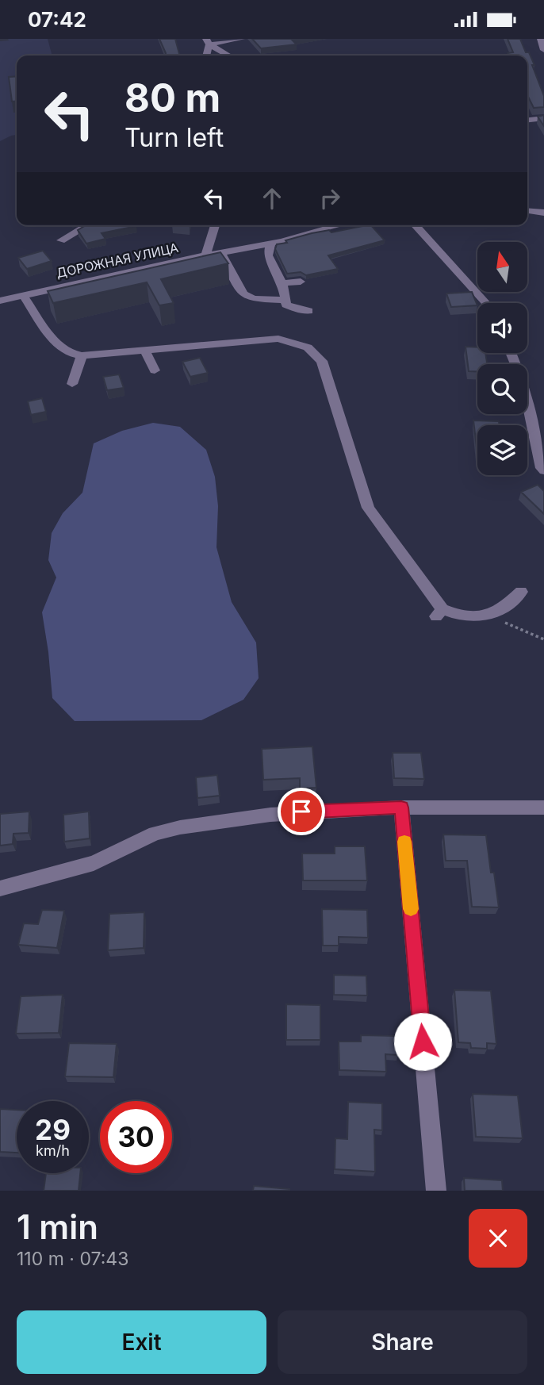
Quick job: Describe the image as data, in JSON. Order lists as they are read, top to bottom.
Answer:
{
  "streets": {
    "street": ["ДОРОЖНАЯ УЛИЦА"]
  },
  "north": "top",
  "page": {
    "status": "07:42",
    "turn": ["80 m", "Turn left"],
    "speed": "29 km/h",
    "limit": "30",
    "heading": ["1 min", "110 m · 07:43"],
    "buttons": ["Exit", "Share"]
  }
}
